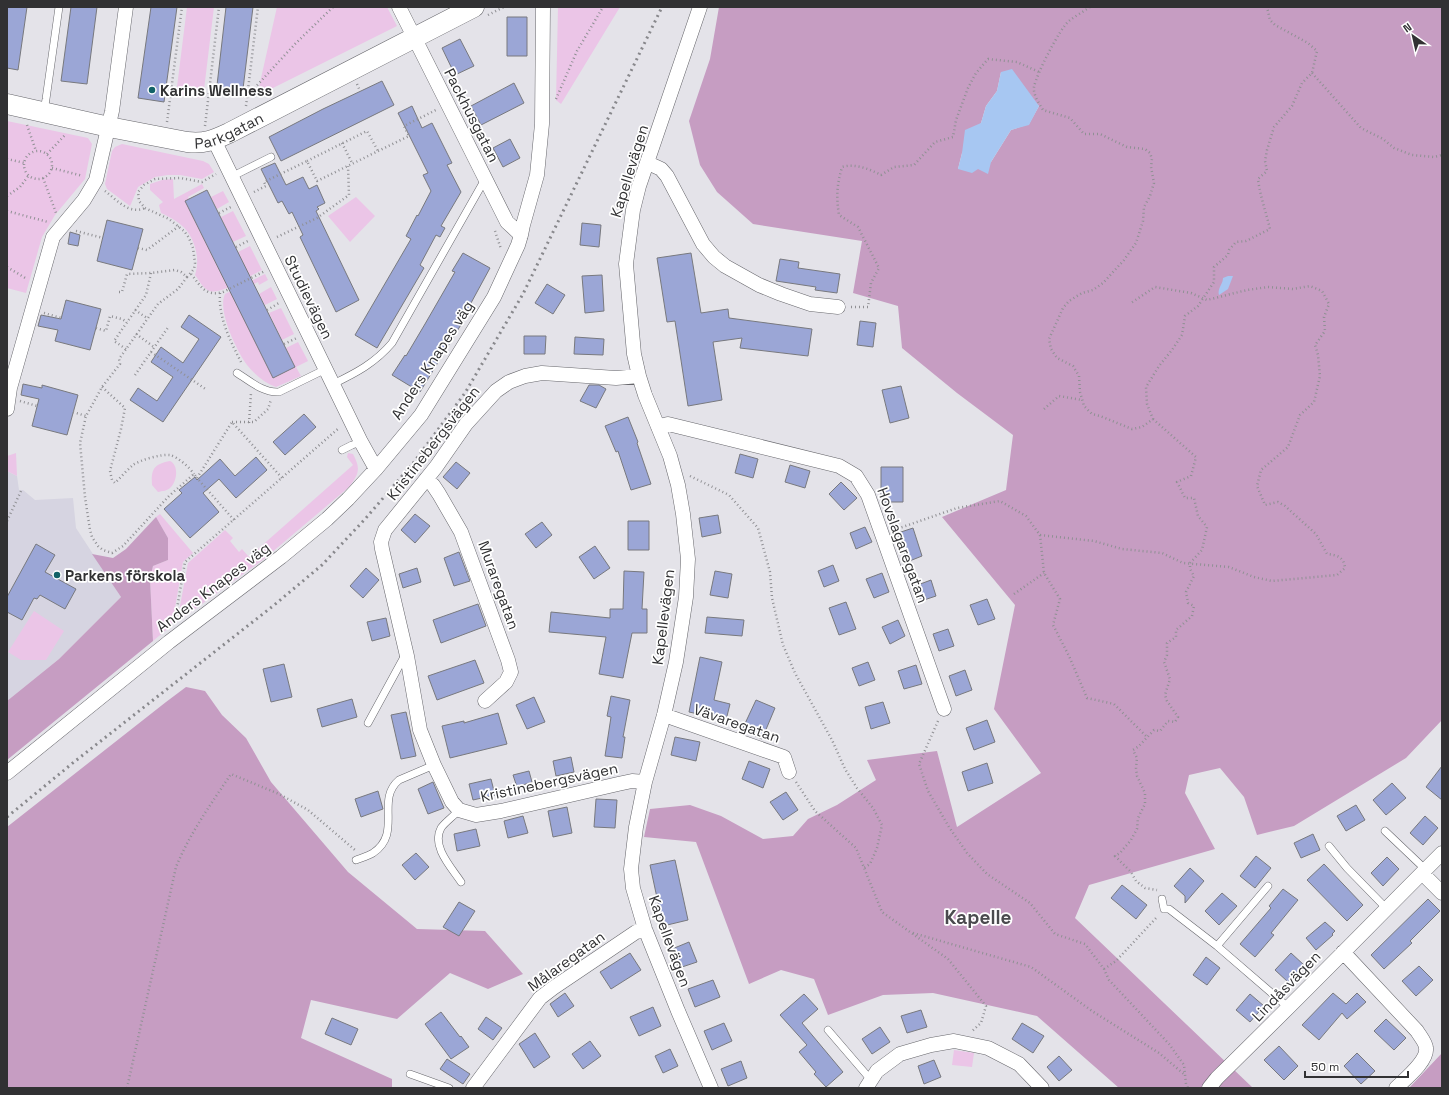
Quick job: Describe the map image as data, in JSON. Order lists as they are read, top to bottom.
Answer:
{
  "streets": {
    "street": [
      "Packhusgatan",
      "Parkgatan",
      "Kapellevägen",
      "Studievägen",
      "Anders Knapes väg",
      "Kristinebergsvägen",
      "Hovslagaregatan",
      "Muraregatan",
      "Vävaregatan",
      "Målaregatan",
      "Lindåsvägen"
    ]
  },
  "crossings": [
    ["Packhusgatan", "Parkgatan"],
    ["Packhusgatan", "Anders Knapes väg"],
    ["Parkgatan", "Studievägen"],
    ["Kapellevägen", "Kristinebergsvägen"],
    ["Kapellevägen", "Hovslagaregatan"],
    ["Kapellevägen", "Vävaregatan"],
    ["Kapellevägen", "Målaregatan"],
    ["Studievägen", "Anders Knapes väg"],
    ["Kristinebergsvägen", "Muraregatan"]
  ],
  "districts": ["Kapelle"],
  "places": ["Karins Wellness", "Parkens förskola"],
  "scale_bar": "50 m",
  "north": "top left"
}
